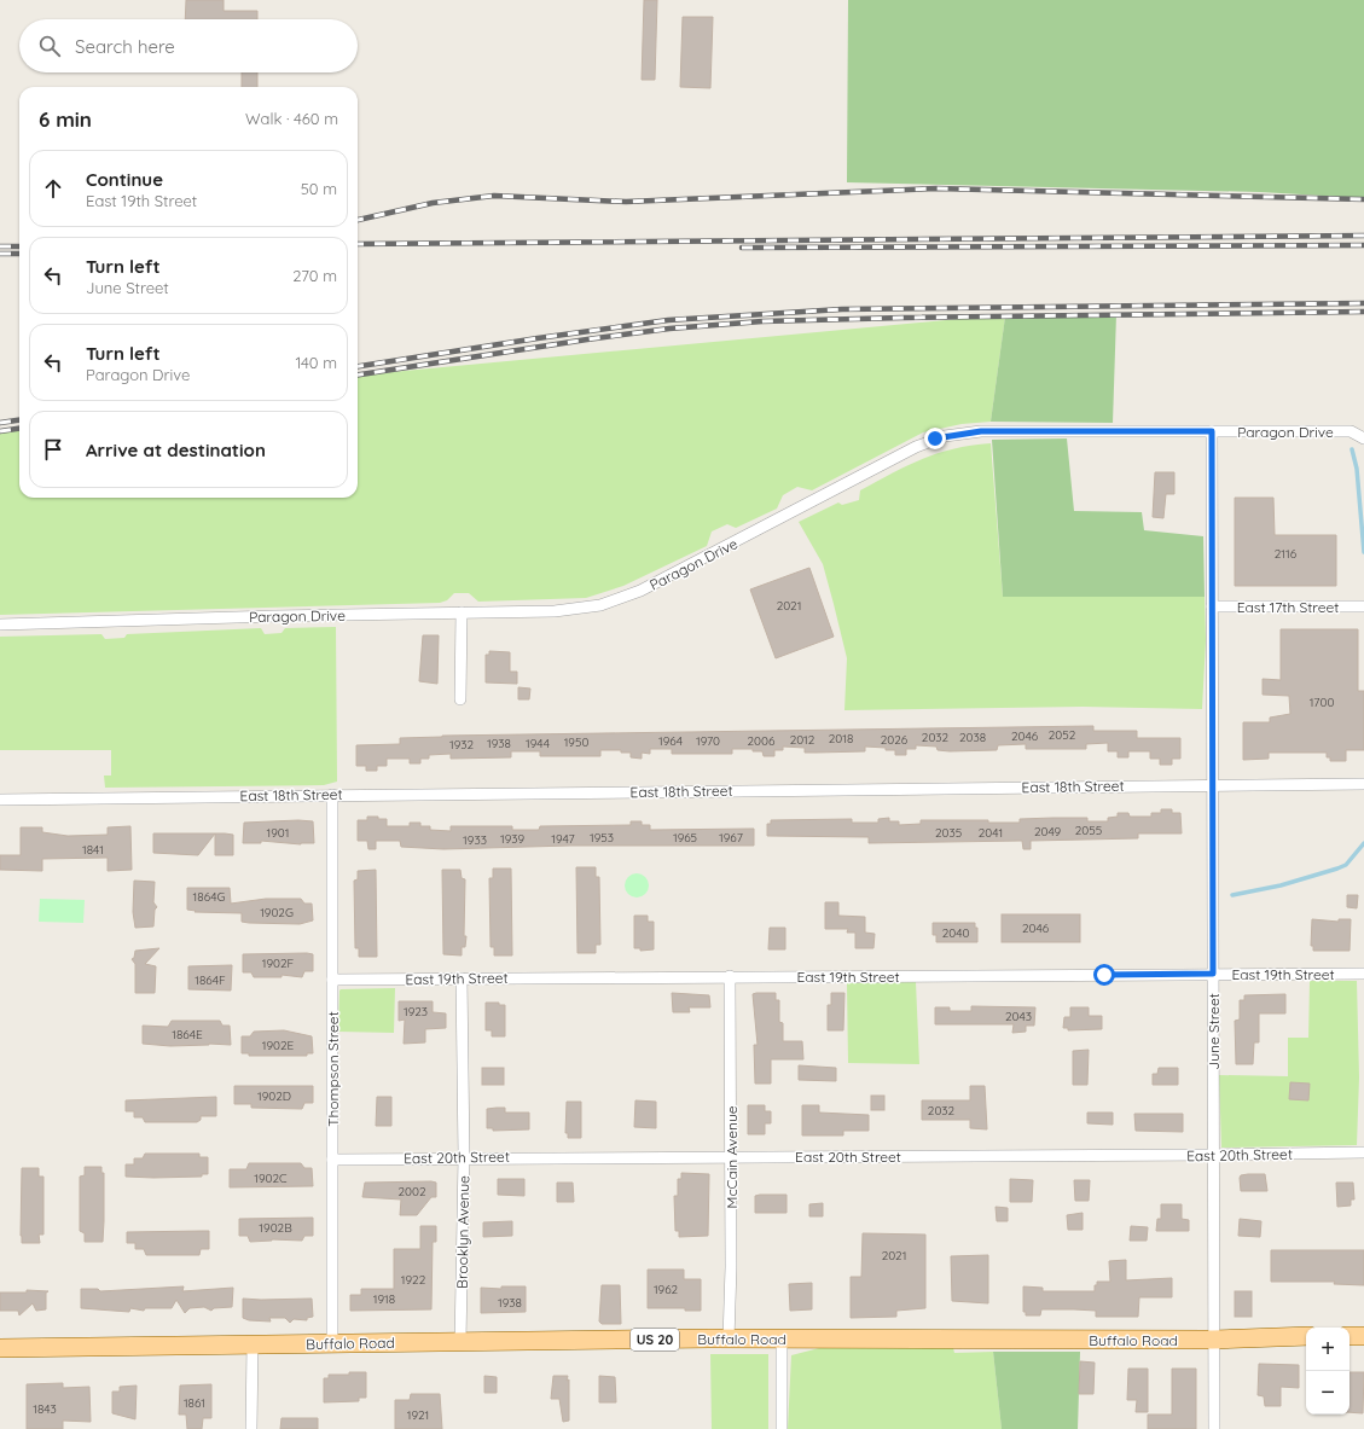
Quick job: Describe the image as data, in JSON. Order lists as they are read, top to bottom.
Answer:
{
  "streets": {
    "main road": ["Buffalo Road", "US 20"],
    "street": [
      "Paragon Drive",
      "East 17th Street",
      "East 18th Street",
      "East 19th Street",
      "June Street",
      "Thompson Street",
      "East 20th Street",
      "McCain Avenue",
      "Brooklyn Avenue"
    ]
  },
  "crossings": [
    ["Paragon Drive", "June Street"],
    ["East 17th Street", "June Street"],
    ["East 18th Street", "June Street"],
    ["East 18th Street", "Thompson Street"],
    ["East 19th Street", "June Street"],
    ["East 19th Street", "Thompson Street"],
    ["East 19th Street", "McCain Avenue"],
    ["East 19th Street", "Brooklyn Avenue"],
    ["June Street", "East 20th Street"],
    ["June Street", "Buffalo Road"],
    ["Thompson Street", "East 20th Street"],
    ["Thompson Street", "Buffalo Road"],
    ["East 20th Street", "McCain Avenue"],
    ["East 20th Street", "Brooklyn Avenue"],
    ["McCain Avenue", "Buffalo Road"],
    ["Brooklyn Avenue", "Buffalo Road"]
  ],
  "house_numbers": [
    "2116",
    "2021",
    "1700",
    "2052",
    "2046",
    "2032",
    "2038",
    "2018",
    "2012",
    "2026",
    "1964",
    "1970",
    "2006",
    "1950",
    "1938",
    "1944",
    "1932",
    "2055",
    "2049",
    "1901",
    "2035",
    "2041",
    "1953",
    "1965",
    "1967",
    "1939",
    "1947",
    "1933",
    "1841",
    "1864G",
    "1902G",
    "2046",
    "2040",
    "1902F",
    "1864F",
    "1923",
    "2043",
    "1864E",
    "1902E",
    "1902D",
    "2032",
    "1902C",
    "2002",
    "1902B",
    "2021",
    "1922",
    "1962",
    "1918",
    "1938",
    "1861",
    "1843",
    "1921"
  ],
  "page": {
    "search": "Search here",
    "heading": ["6 min", "Walk · 460 m"],
    "list": [
      ["Continue", "East 19th Street", "50 m"],
      ["Turn left", "June Street", "270 m"],
      ["Turn left", "Paragon Drive", "140 m"],
      "Arrive at destination"
    ],
    "map_buttons": ["+", "−"]
  }
}
